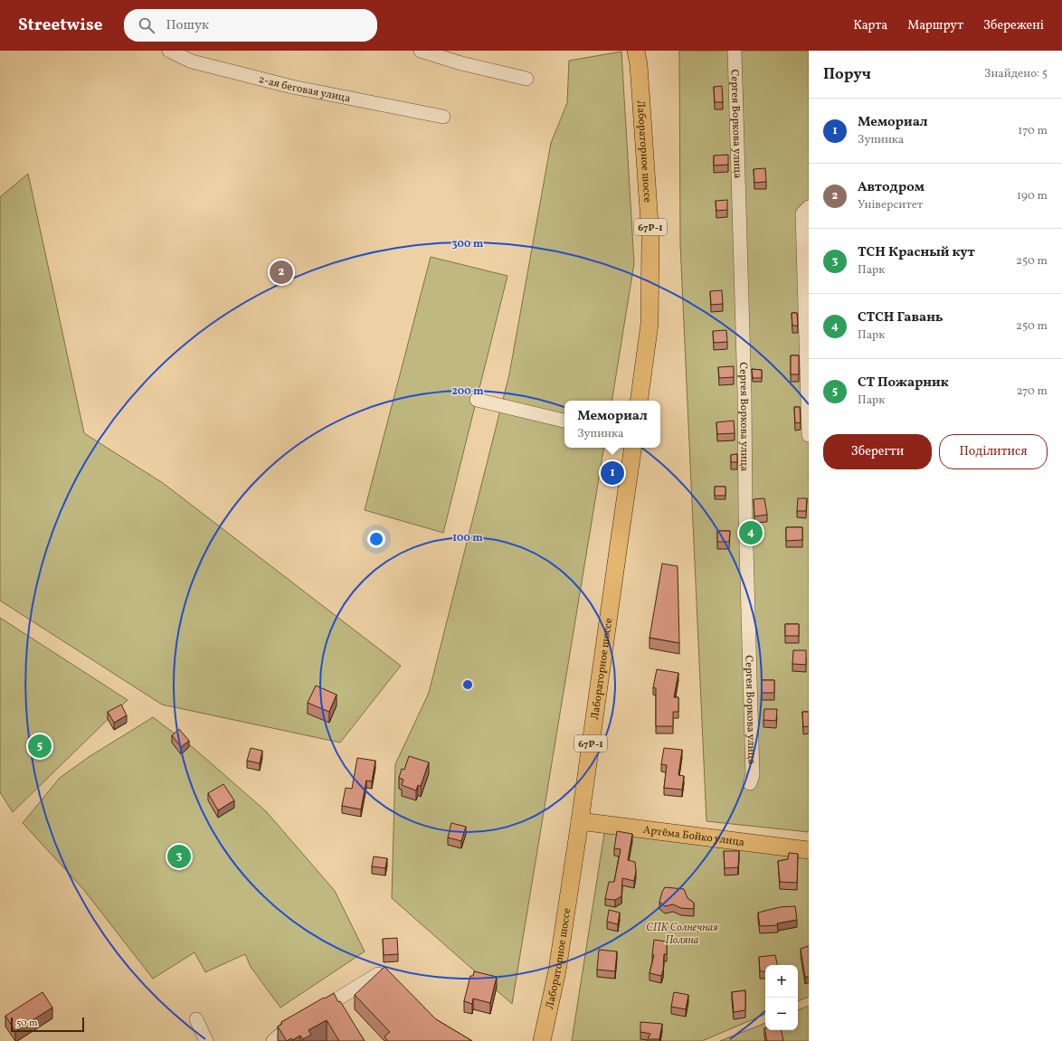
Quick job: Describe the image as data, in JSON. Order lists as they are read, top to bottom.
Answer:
{
  "streets": {
    "main road": ["Лабораторное шоссе", "67Р-1", "Артёма Бойко улица"],
    "street": ["2-ая беговая улица", "Сергея Воркова улица"]
  },
  "crossings": [
    ["Лабораторное шоссе", "Артёма Бойко улица"]
  ],
  "parks": ["СПК Солнечная Поляна"],
  "scale_bar": "50 m",
  "page": {
    "header": "Streetwise",
    "search": "Пошук",
    "nav": ["Карта", "Маршрут", "Збережені"],
    "heading": ["Поруч", "Знайдено: 5"],
    "list": [
      {
        "mark": "1",
        "name": "Мемориал",
        "note": "Зупинка",
        "value": "170 m"
      },
      {
        "mark": "2",
        "name": "Автодром",
        "note": "Університет",
        "value": "190 m"
      },
      {
        "mark": "3",
        "name": "ТСН Красный кут",
        "note": "Парк",
        "value": "250 m"
      },
      {
        "mark": "4",
        "name": "СТСН Гавань",
        "note": "Парк",
        "value": "250 m"
      },
      {
        "mark": "5",
        "name": "СТ Пожарник",
        "note": "Парк",
        "value": "270 m"
      }
    ],
    "pins": [
      "2",
      "1",
      "4",
      "5",
      "3"
    ],
    "popup": ["Мемориал", "Зупинка"],
    "buttons": ["Зберегти", "Поділитися"],
    "map_buttons": ["+", "−"],
    "scale": "50 m"
  },
  "rings": ["300 m", "200 m", "100 m"]
}
